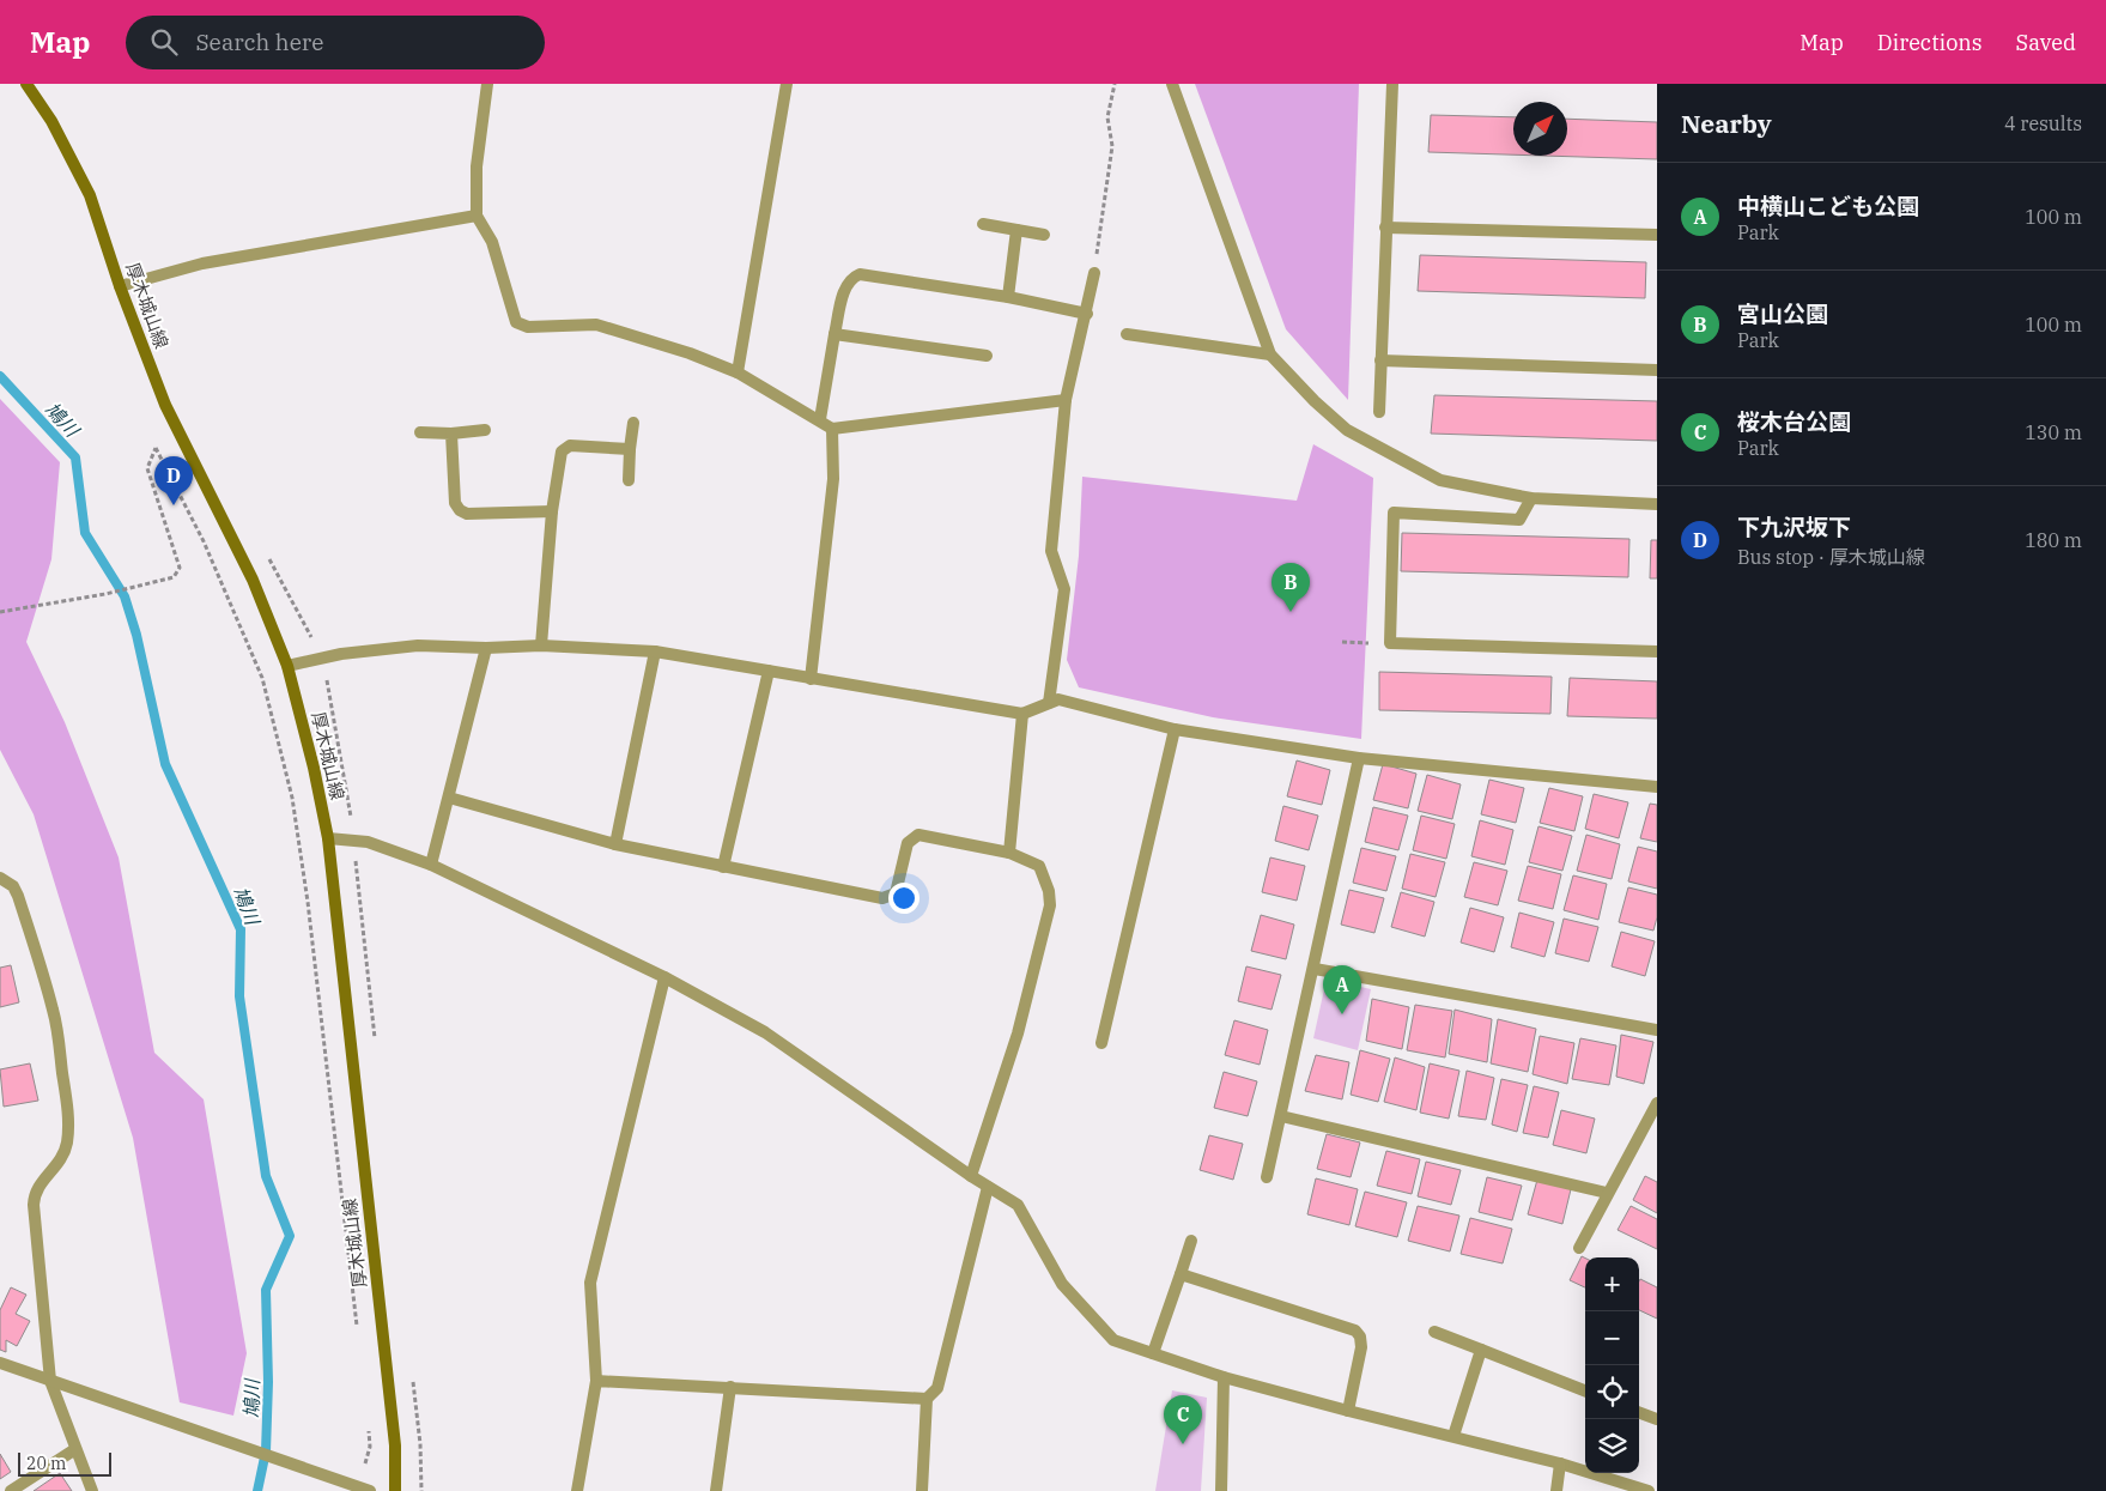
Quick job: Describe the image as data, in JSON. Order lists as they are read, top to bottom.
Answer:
{
  "streets": {
    "main road": ["厚木城山線"]
  },
  "water": ["鳩川"],
  "scale_bar": "20 m",
  "north": "top right",
  "page": {
    "header": "Map",
    "search": "Search here",
    "nav": ["Map", "Directions", "Saved"],
    "heading": ["Nearby", "4 results"],
    "list": [
      {
        "mark": "A",
        "name": "中横山こども公園",
        "note": "Park",
        "value": "100 m"
      },
      {
        "mark": "B",
        "name": "宮山公園",
        "note": "Park",
        "value": "100 m"
      },
      {
        "mark": "C",
        "name": "桜木台公園",
        "note": "Park",
        "value": "130 m"
      },
      {
        "mark": "D",
        "name": "下九沢坂下",
        "note": "Bus stop · 厚木城山線",
        "value": "180 m"
      }
    ],
    "pins": [
      "D",
      "B",
      "A",
      "C"
    ],
    "map_buttons": ["+", "−"],
    "scale": "20 m"
  }
}
